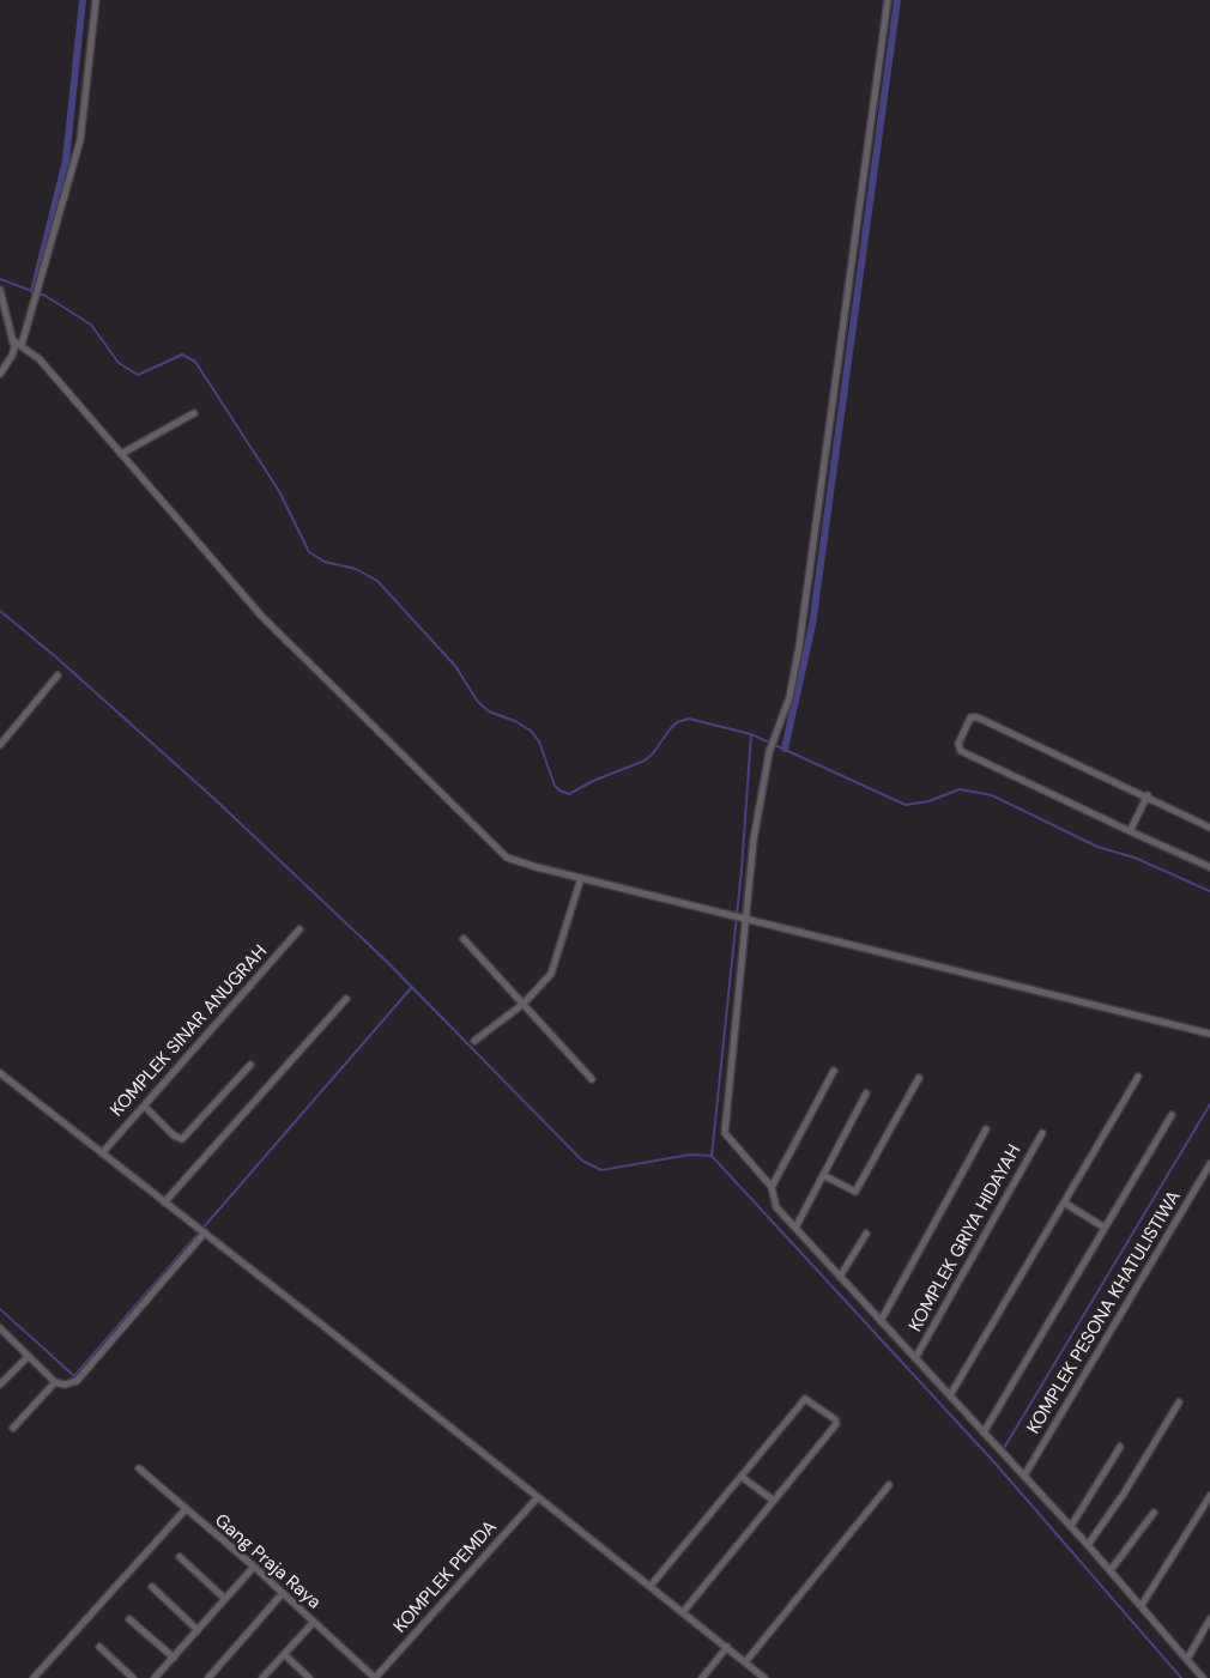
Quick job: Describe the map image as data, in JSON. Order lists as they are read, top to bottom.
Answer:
{
  "streets": {
    "street": [
      "KOMPLEK SINAR ANUGRAH",
      "KOMPLEK GRIYA HIDAYAH",
      "KOMPLEK PESONA KHATULISTIWA",
      "Gang Praja Raya",
      "KOMPLEK PEMDA"
    ]
  },
  "crossings": [
    ["Gang Praja Raya", "KOMPLEK PEMDA"]
  ]
}
